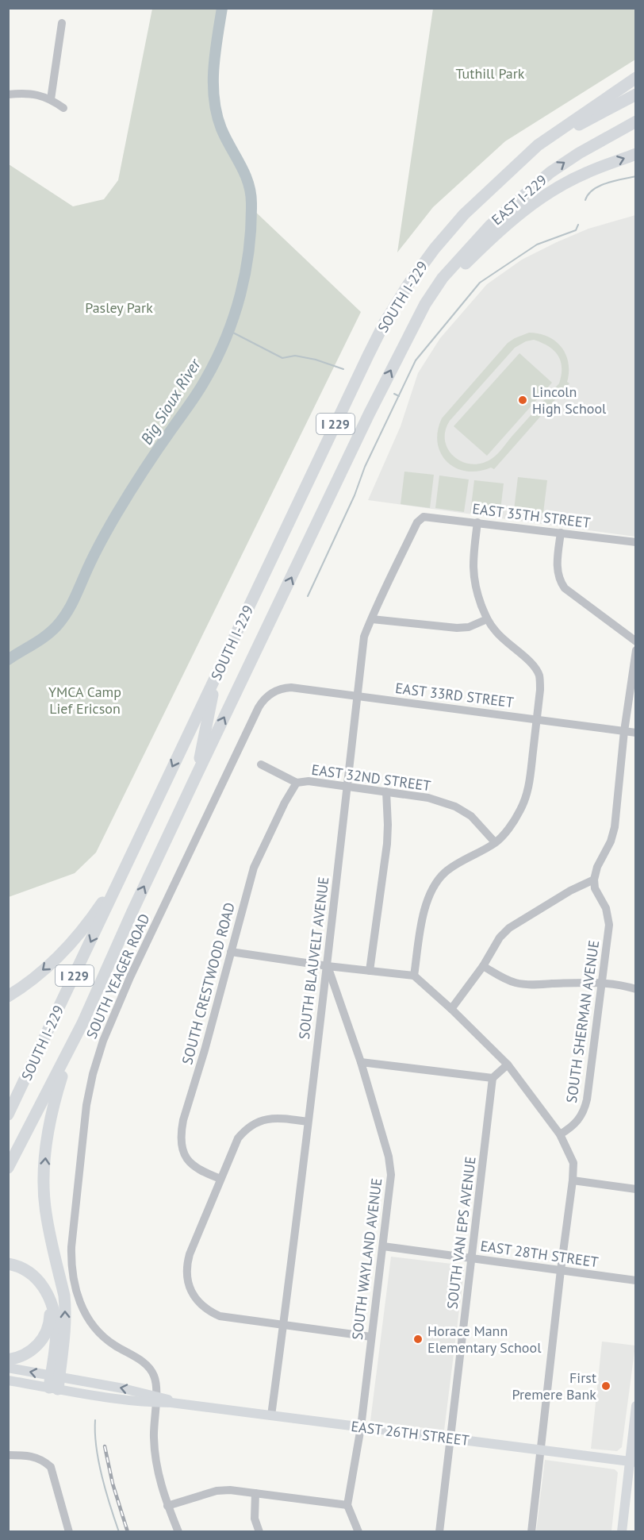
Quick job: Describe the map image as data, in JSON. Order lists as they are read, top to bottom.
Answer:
{
  "streets": {
    "highway": ["EAST I-229", "SOUTH I-229", "I 229"],
    "main road": ["EAST 26TH STREET"],
    "street": [
      "EAST 35TH STREET",
      "EAST 33RD STREET",
      "EAST 32ND STREET",
      "SOUTH BLAUVELT AVENUE",
      "SOUTH YEAGER ROAD",
      "SOUTH CRESTWOOD ROAD",
      "SOUTH SHERMAN AVENUE",
      "SOUTH VAN EPS AVENUE",
      "EAST 28TH STREET",
      "SOUTH WAYLAND AVENUE"
    ]
  },
  "crossings": [
    ["EAST I-229", "SOUTH I-229"],
    ["EAST 35TH STREET", "SOUTH BLAUVELT AVENUE"],
    ["EAST 33RD STREET", "SOUTH BLAUVELT AVENUE"],
    ["EAST 33RD STREET", "SOUTH YEAGER ROAD"],
    ["EAST 32ND STREET", "SOUTH BLAUVELT AVENUE"],
    ["EAST 32ND STREET", "SOUTH CRESTWOOD ROAD"],
    ["SOUTH BLAUVELT AVENUE", "SOUTH WAYLAND AVENUE"],
    ["SOUTH BLAUVELT AVENUE", "EAST 26TH STREET"],
    ["SOUTH YEAGER ROAD", "EAST 26TH STREET"],
    ["SOUTH VAN EPS AVENUE", "EAST 28TH STREET"],
    ["SOUTH VAN EPS AVENUE", "EAST 26TH STREET"],
    ["EAST 28TH STREET", "SOUTH WAYLAND AVENUE"],
    ["SOUTH WAYLAND AVENUE", "EAST 26TH STREET"]
  ],
  "water": ["Big Sioux River"],
  "parks": ["Tuthill Park", "Pasley Park", "YMCA Camp Lief Ericson"],
  "places": ["Lincoln High School", "Horace Mann Elementary School", "First Premere Bank"]
}
